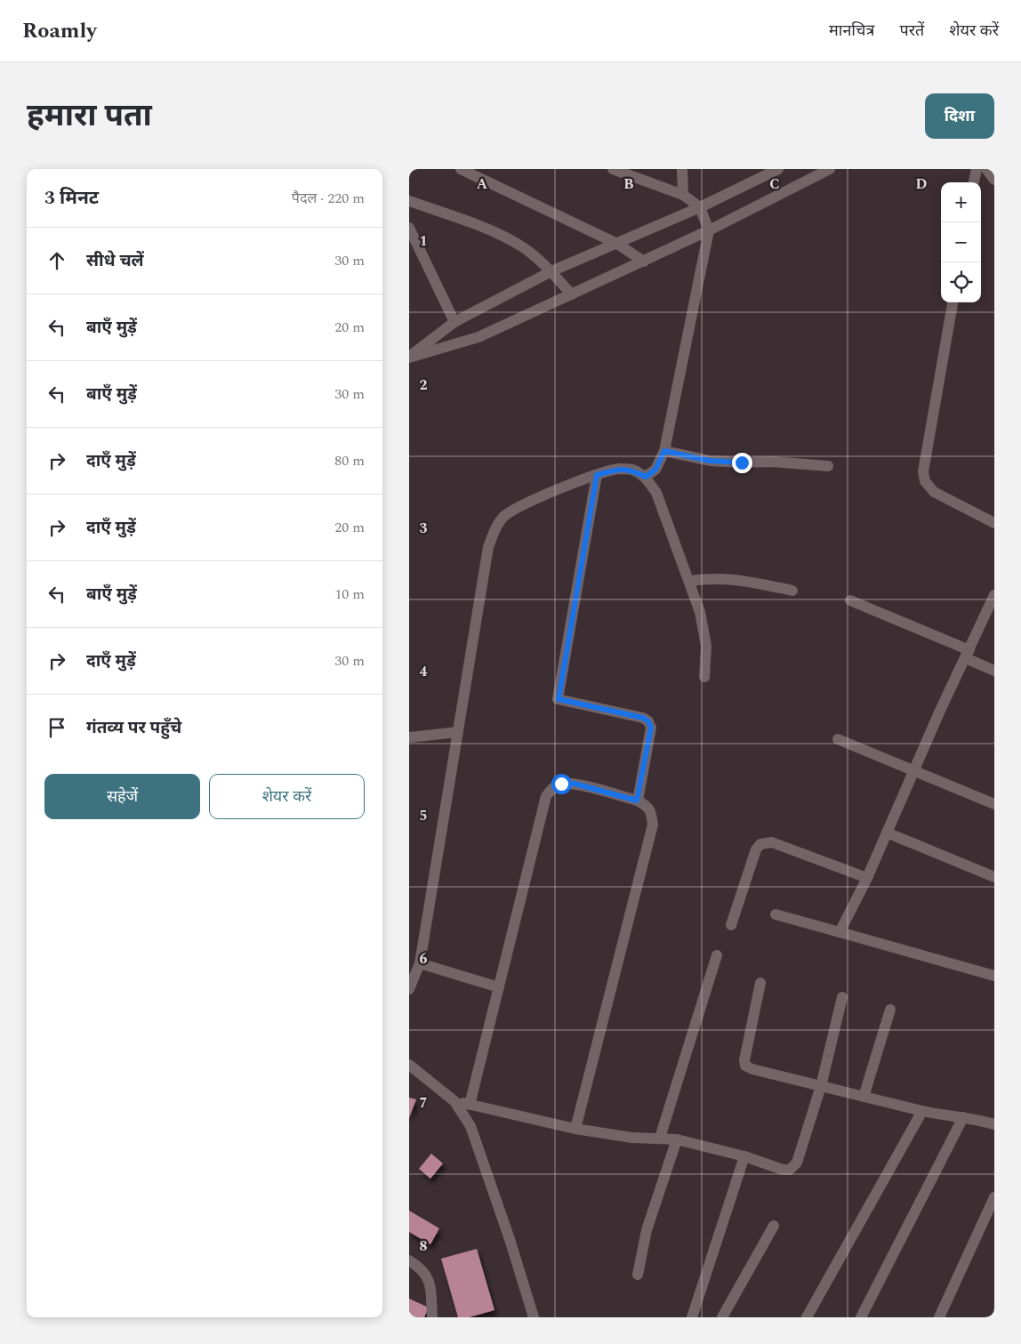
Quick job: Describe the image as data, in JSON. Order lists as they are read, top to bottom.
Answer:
{
  "page": {
    "header": "Roamly",
    "nav": ["मानचित्र", "परतें", "शेयर करें"],
    "title": "हमारा पता",
    "buttons": [
      "दिशा",
      ["सहेजें", "शेयर करें"]
    ],
    "heading": ["3 मिनट", "पैदल · 220 m"],
    "map_buttons": ["+", "−"],
    "list": [
      ["सीधे चलें", "30 m"],
      ["बाएँ मुड़ें", "20 m"],
      ["बाएँ मुड़ें", "30 m"],
      ["दाएँ मुड़ें", "80 m"],
      ["दाएँ मुड़ें", "20 m"],
      ["बाएँ मुड़ें", "10 m"],
      ["दाएँ मुड़ें", "30 m"],
      "गंतव्य पर पहुँचे"
    ]
  },
  "grid": {
    "columns": [
      "A",
      "B",
      "C",
      "D"
    ],
    "rows": [
      "1",
      "2",
      "3",
      "4",
      "5",
      "6",
      "7",
      "8"
    ]
  }
}
